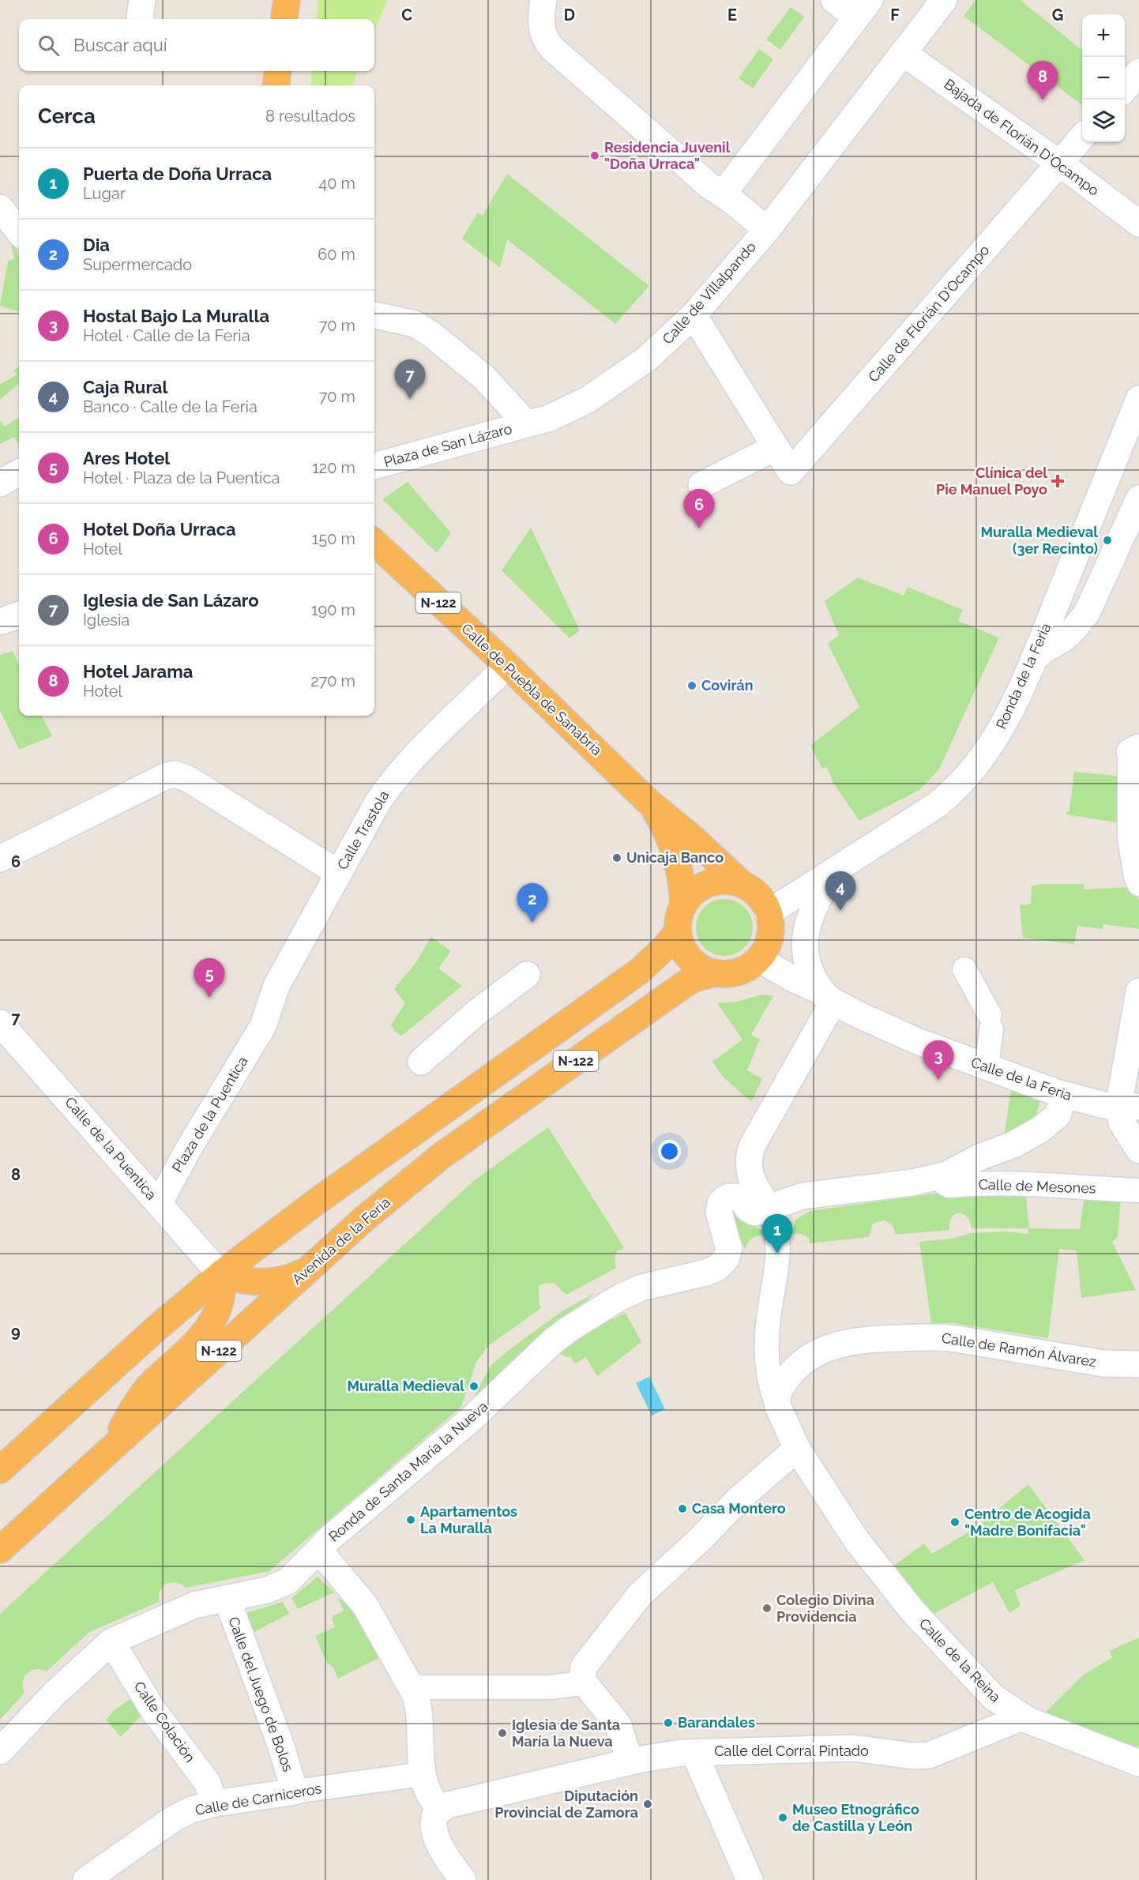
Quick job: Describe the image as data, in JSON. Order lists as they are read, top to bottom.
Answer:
{
  "streets": {
    "highway": ["N-122", "Calle de Puebla de Sanabria", "Avenida de la Feria"],
    "street": [
      "Bajada de Florián D'Ocampo",
      "Calle de Villalpando",
      "Calle de Florián D'Ocampo",
      "Plaza de San Lázaro",
      "Ronda de la Feria",
      "Calle Trastola",
      "Calle de la Feria",
      "Plaza de la Puentica",
      "Calle de la Puentica",
      "Calle de Mesones",
      "Calle de Ramón Álvarez",
      "Ronda de Santa María la Nueva",
      "Calle de la Reina",
      "Calle del Juego de Bolos",
      "Calle Colación",
      "Calle del Corral Pintado",
      "Calle de Carniceros"
    ]
  },
  "crossings": [
    ["Bajada de Florián D'Ocampo", "Calle de Villalpando"],
    ["Bajada de Florián D'Ocampo", "Calle de Florián D'Ocampo"],
    ["Calle de Villalpando", "Calle de Florián D'Ocampo"],
    ["Calle de Villalpando", "Plaza de San Lázaro"],
    ["N-122", "Ronda de la Feria"],
    ["N-122", "Calle de Puebla de Sanabria"],
    ["N-122", "Calle de la Feria"],
    ["N-122", "Calle de la Puentica"],
    ["N-122", "Avenida de la Feria"],
    ["Ronda de la Feria", "Calle de Puebla de Sanabria"],
    ["Ronda de la Feria", "Calle de la Feria"],
    ["Ronda de la Feria", "Avenida de la Feria"],
    ["Calle de Puebla de Sanabria", "Calle Trastola"],
    ["Calle de Puebla de Sanabria", "Calle de la Feria"],
    ["Calle de Puebla de Sanabria", "Avenida de la Feria"],
    ["Calle Trastola", "Plaza de la Puentica"],
    ["Calle de la Feria", "Avenida de la Feria"],
    ["Plaza de la Puentica", "Calle de la Puentica"],
    ["Calle de Ramón Álvarez", "Calle de la Reina"],
    ["Ronda de Santa María la Nueva", "Calle del Juego de Bolos"],
    ["Ronda de Santa María la Nueva", "Calle Colación"],
    ["Calle de la Reina", "Calle del Corral Pintado"],
    ["Calle del Juego de Bolos", "Calle de Carniceros"],
    ["Calle Colación", "Calle de Carniceros"]
  ],
  "places": {
    "other": [
      "Residencia Juvenil \"Doña Urraca\"",
      "Muralla Medieval (3er Recinto)",
      "Covirán",
      "Unicaja Banco",
      "Muralla Medieval",
      "Casa Montero",
      "Apartamentos La Muralla",
      "Centro de Acogida \"Madre Bonifacia\"",
      "Colegio Divina Providencia",
      "Barandales",
      "Iglesia de Santa María la Nueva",
      "Diputación Provincial de Zamora",
      "Museo Etnográfico de Castilla y León"
    ],
    "health": ["Clínica del Pie Manuel Poyo"]
  },
  "page": {
    "map_buttons": ["+", "−"],
    "search": "Buscar aquí",
    "pins": [
      "8",
      "7",
      "6",
      "4",
      "2",
      "5",
      "3",
      "1"
    ],
    "heading": ["Cerca", "8 resultados"],
    "list": [
      {
        "mark": "1",
        "name": "Puerta de Doña Urraca",
        "note": "Lugar",
        "value": "40 m"
      },
      {
        "mark": "2",
        "name": "Dia",
        "note": "Supermercado",
        "value": "60 m"
      },
      {
        "mark": "3",
        "name": "Hostal Bajo La Muralla",
        "note": "Hotel · Calle de la Feria",
        "value": "70 m"
      },
      {
        "mark": "4",
        "name": "Caja Rural",
        "note": "Banco · Calle de la Feria",
        "value": "70 m"
      },
      {
        "mark": "5",
        "name": "Ares Hotel",
        "note": "Hotel · Plaza de la Puentica",
        "value": "120 m"
      },
      {
        "mark": "6",
        "name": "Hotel Doña Urraca",
        "note": "Hotel",
        "value": "150 m"
      },
      {
        "mark": "7",
        "name": "Iglesia de San Lázaro",
        "note": "Iglesia",
        "value": "190 m"
      },
      {
        "mark": "8",
        "name": "Hotel Jarama",
        "note": "Hotel",
        "value": "270 m"
      }
    ]
  },
  "grid": {
    "columns": [
      "C",
      "D",
      "E",
      "F",
      "G"
    ],
    "rows": [
      "6",
      "7",
      "8",
      "9"
    ]
  }
}
